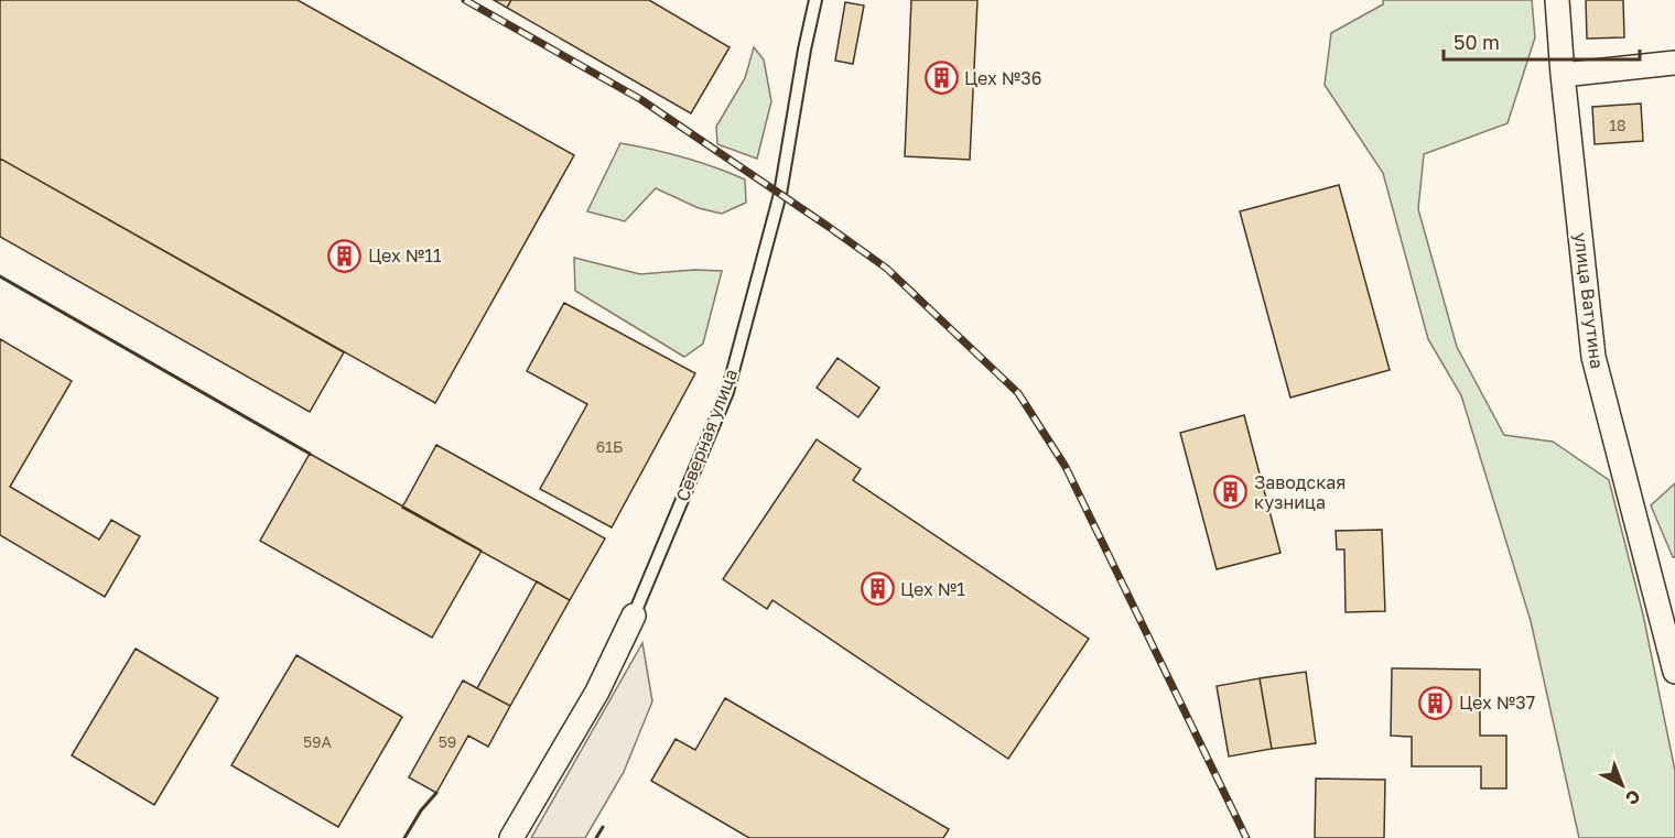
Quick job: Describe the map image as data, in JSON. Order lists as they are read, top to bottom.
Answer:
{
  "streets": {
    "street": ["улица Ватутина", "Северная улица"]
  },
  "places": {
    "building": [
      "Цех №36",
      "Цех №11",
      "Заводская кузница",
      "Цех №1",
      "Цех №37"
    ]
  },
  "house_numbers": [
    "18",
    "61Б",
    "59А",
    "59"
  ],
  "scale_bar": "50 m",
  "north": "bottom right"
}
